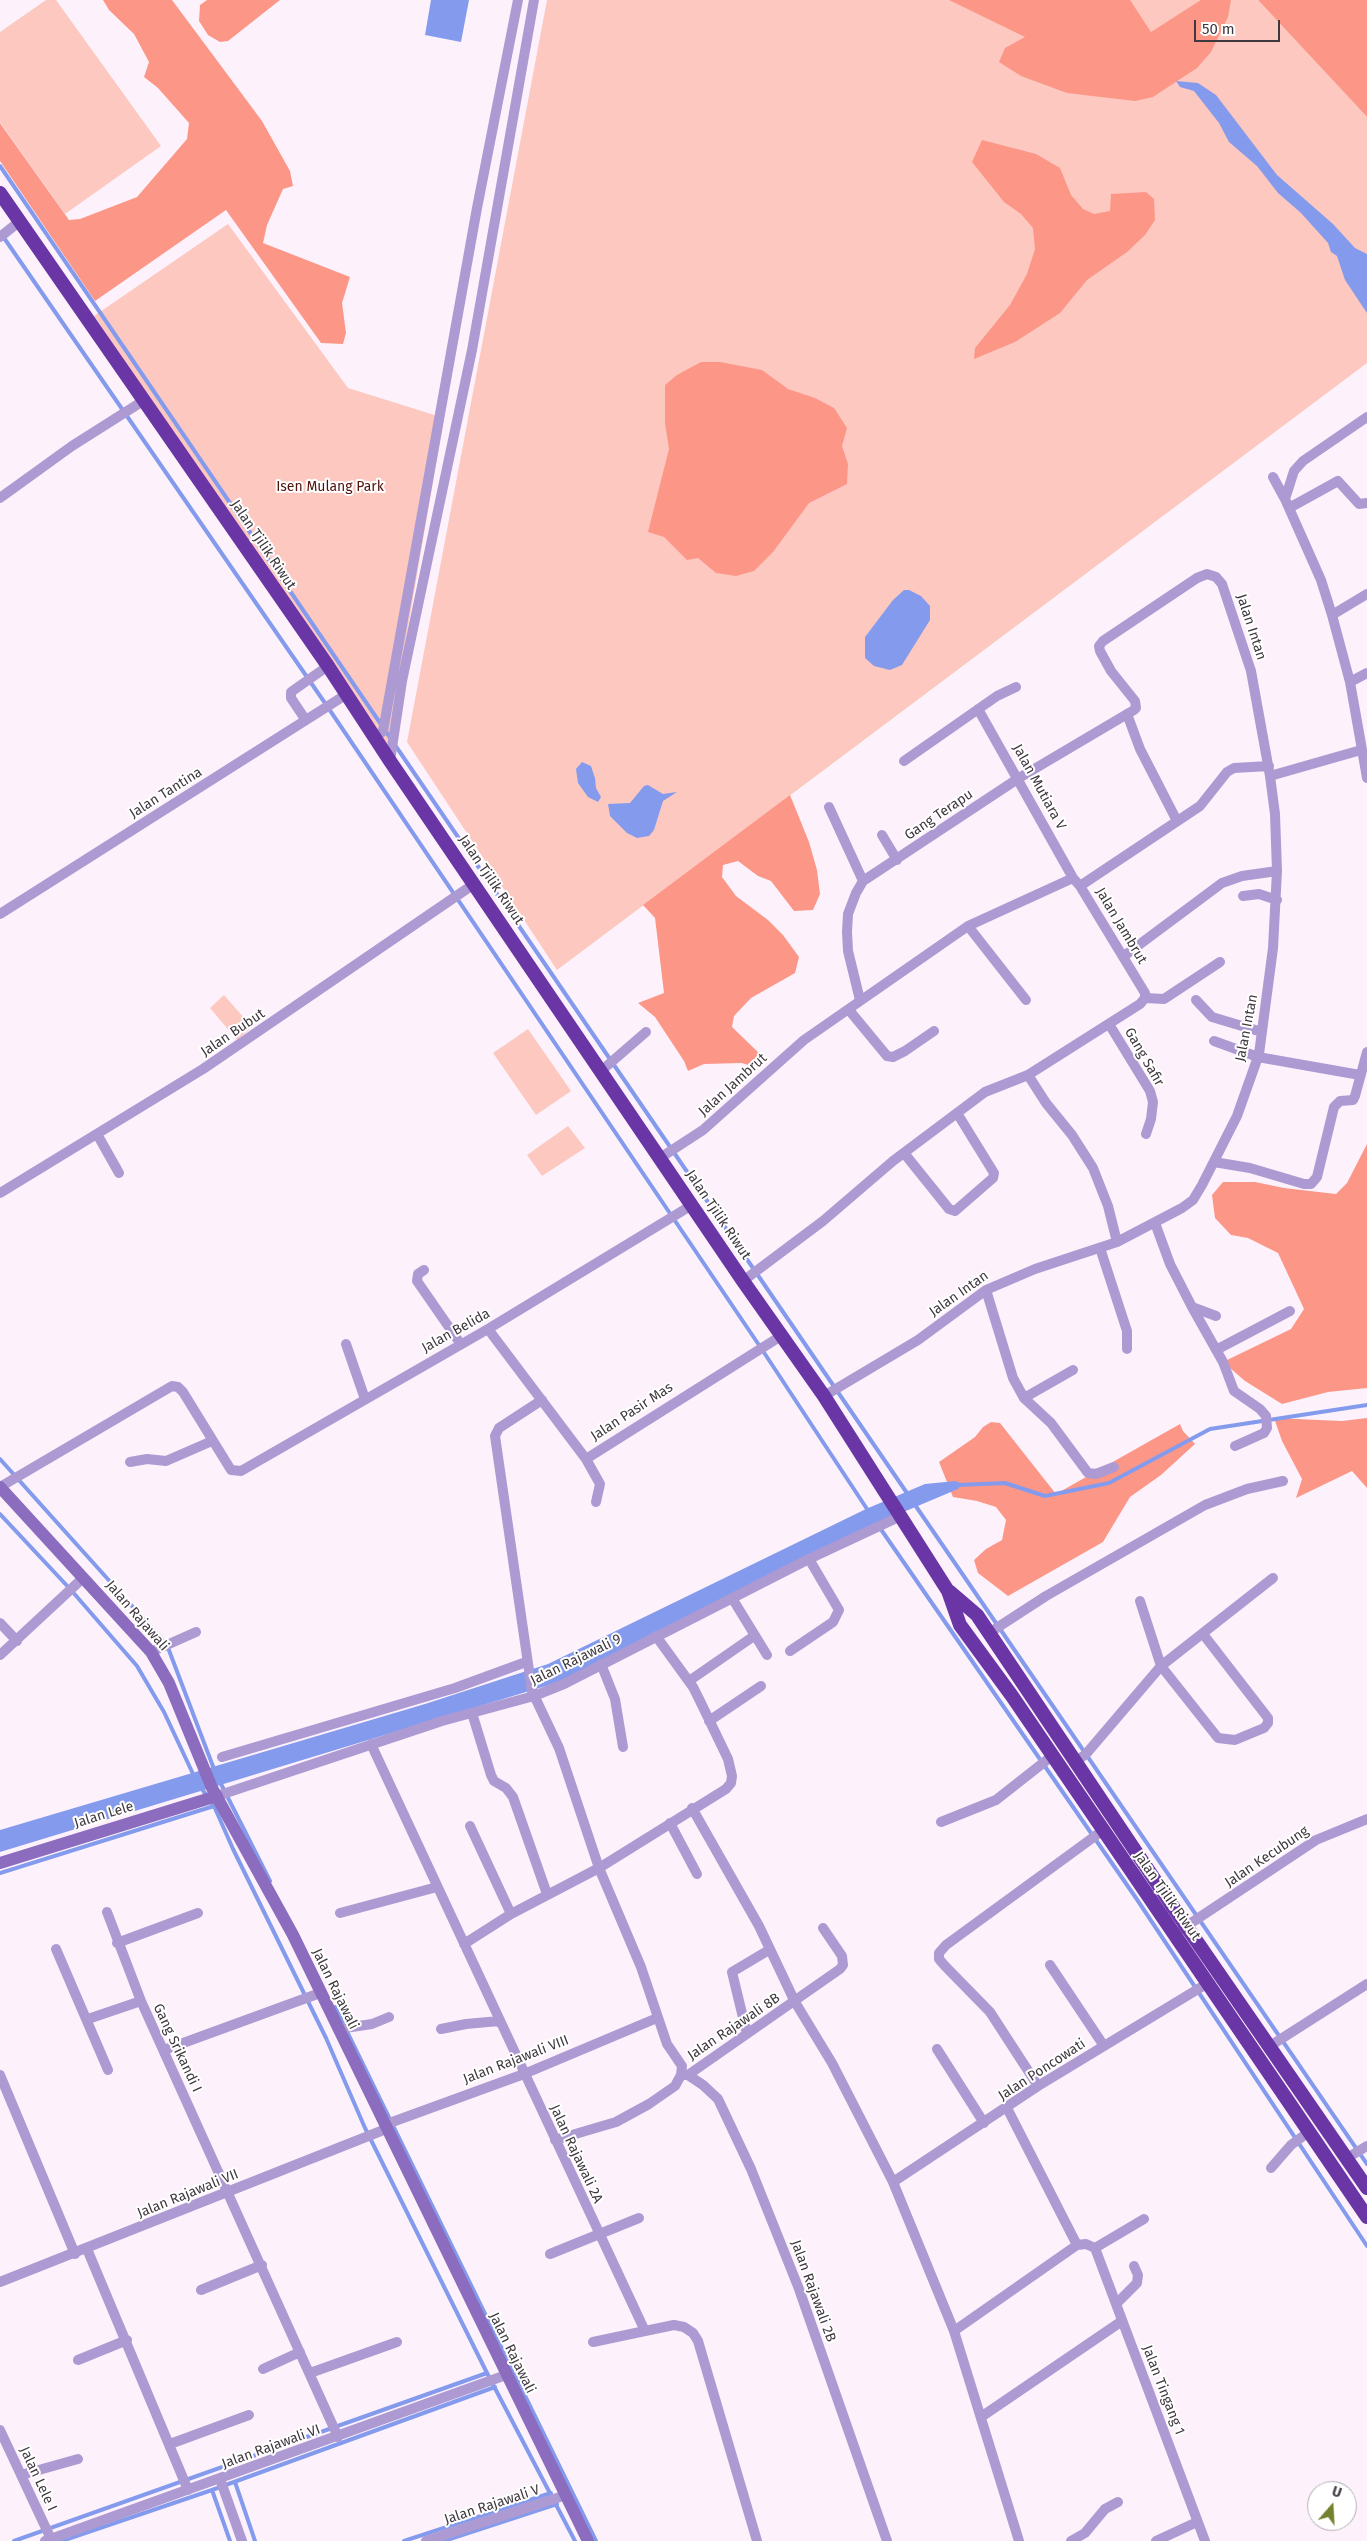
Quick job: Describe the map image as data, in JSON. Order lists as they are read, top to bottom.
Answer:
{
  "streets": {
    "highway": ["Jalan Tjilik Riwut"],
    "main road": ["Jalan Rajawali", "Jalan Lele"],
    "street": [
      "Jalan Intan",
      "Jalan Mutiara V",
      "Jalan Tantina",
      "Gang Terapu",
      "Jalan Jambrut",
      "Jalan Bubut",
      "Gang Safir",
      "Jalan Belida",
      "Jalan Pasir Mas",
      "Jalan Rajawali 9",
      "Jalan Kecubung",
      "Jalan Rajawali 8B",
      "Gang Srikandi I",
      "Jalan Rajawali VIII",
      "Jalan Poncowati",
      "Jalan Rajawali 2A",
      "Jalan Rajawali VII",
      "Jalan Rajawali 2B",
      "Jalan Tingang 1",
      "Jalan Rajawali VI",
      "Jalan Lele I",
      "Jalan Rajawali V"
    ]
  },
  "crossings": [
    ["Jalan Tjilik Riwut", "Jalan Intan"],
    ["Jalan Tjilik Riwut", "Jalan Tantina"],
    ["Jalan Tjilik Riwut", "Jalan Jambrut"],
    ["Jalan Tjilik Riwut", "Jalan Bubut"],
    ["Jalan Tjilik Riwut", "Jalan Belida"],
    ["Jalan Tjilik Riwut", "Jalan Pasir Mas"],
    ["Jalan Tjilik Riwut", "Jalan Rajawali 9"],
    ["Jalan Tjilik Riwut", "Jalan Kecubung"],
    ["Jalan Tjilik Riwut", "Jalan Poncowati"],
    ["Jalan Intan", "Gang Terapu"],
    ["Jalan Mutiara V", "Gang Terapu"],
    ["Jalan Mutiara V", "Jalan Jambrut"],
    ["Jalan Belida", "Jalan Pasir Mas"],
    ["Jalan Rajawali", "Jalan Rajawali 9"],
    ["Jalan Rajawali", "Jalan Lele"],
    ["Jalan Rajawali", "Jalan Rajawali VIII"],
    ["Jalan Rajawali", "Jalan Rajawali VII"],
    ["Jalan Rajawali", "Jalan Rajawali VI"],
    ["Jalan Rajawali", "Jalan Rajawali V"],
    ["Jalan Rajawali 9", "Jalan Lele"],
    ["Jalan Rajawali 9", "Jalan Rajawali 2A"],
    ["Jalan Rajawali 8B", "Jalan Rajawali 2A"],
    ["Jalan Rajawali 8B", "Jalan Rajawali 2B"],
    ["Gang Srikandi I", "Jalan Rajawali VII"],
    ["Gang Srikandi I", "Jalan Rajawali VI"],
    ["Jalan Rajawali VIII", "Jalan Rajawali 2A"],
    ["Jalan Rajawali VIII", "Jalan Rajawali VII"],
    ["Jalan Rajawali VI", "Jalan Lele I"]
  ],
  "parks": ["Isen Mulang Park"],
  "scale_bar": "50 m",
  "north": "top"
}
